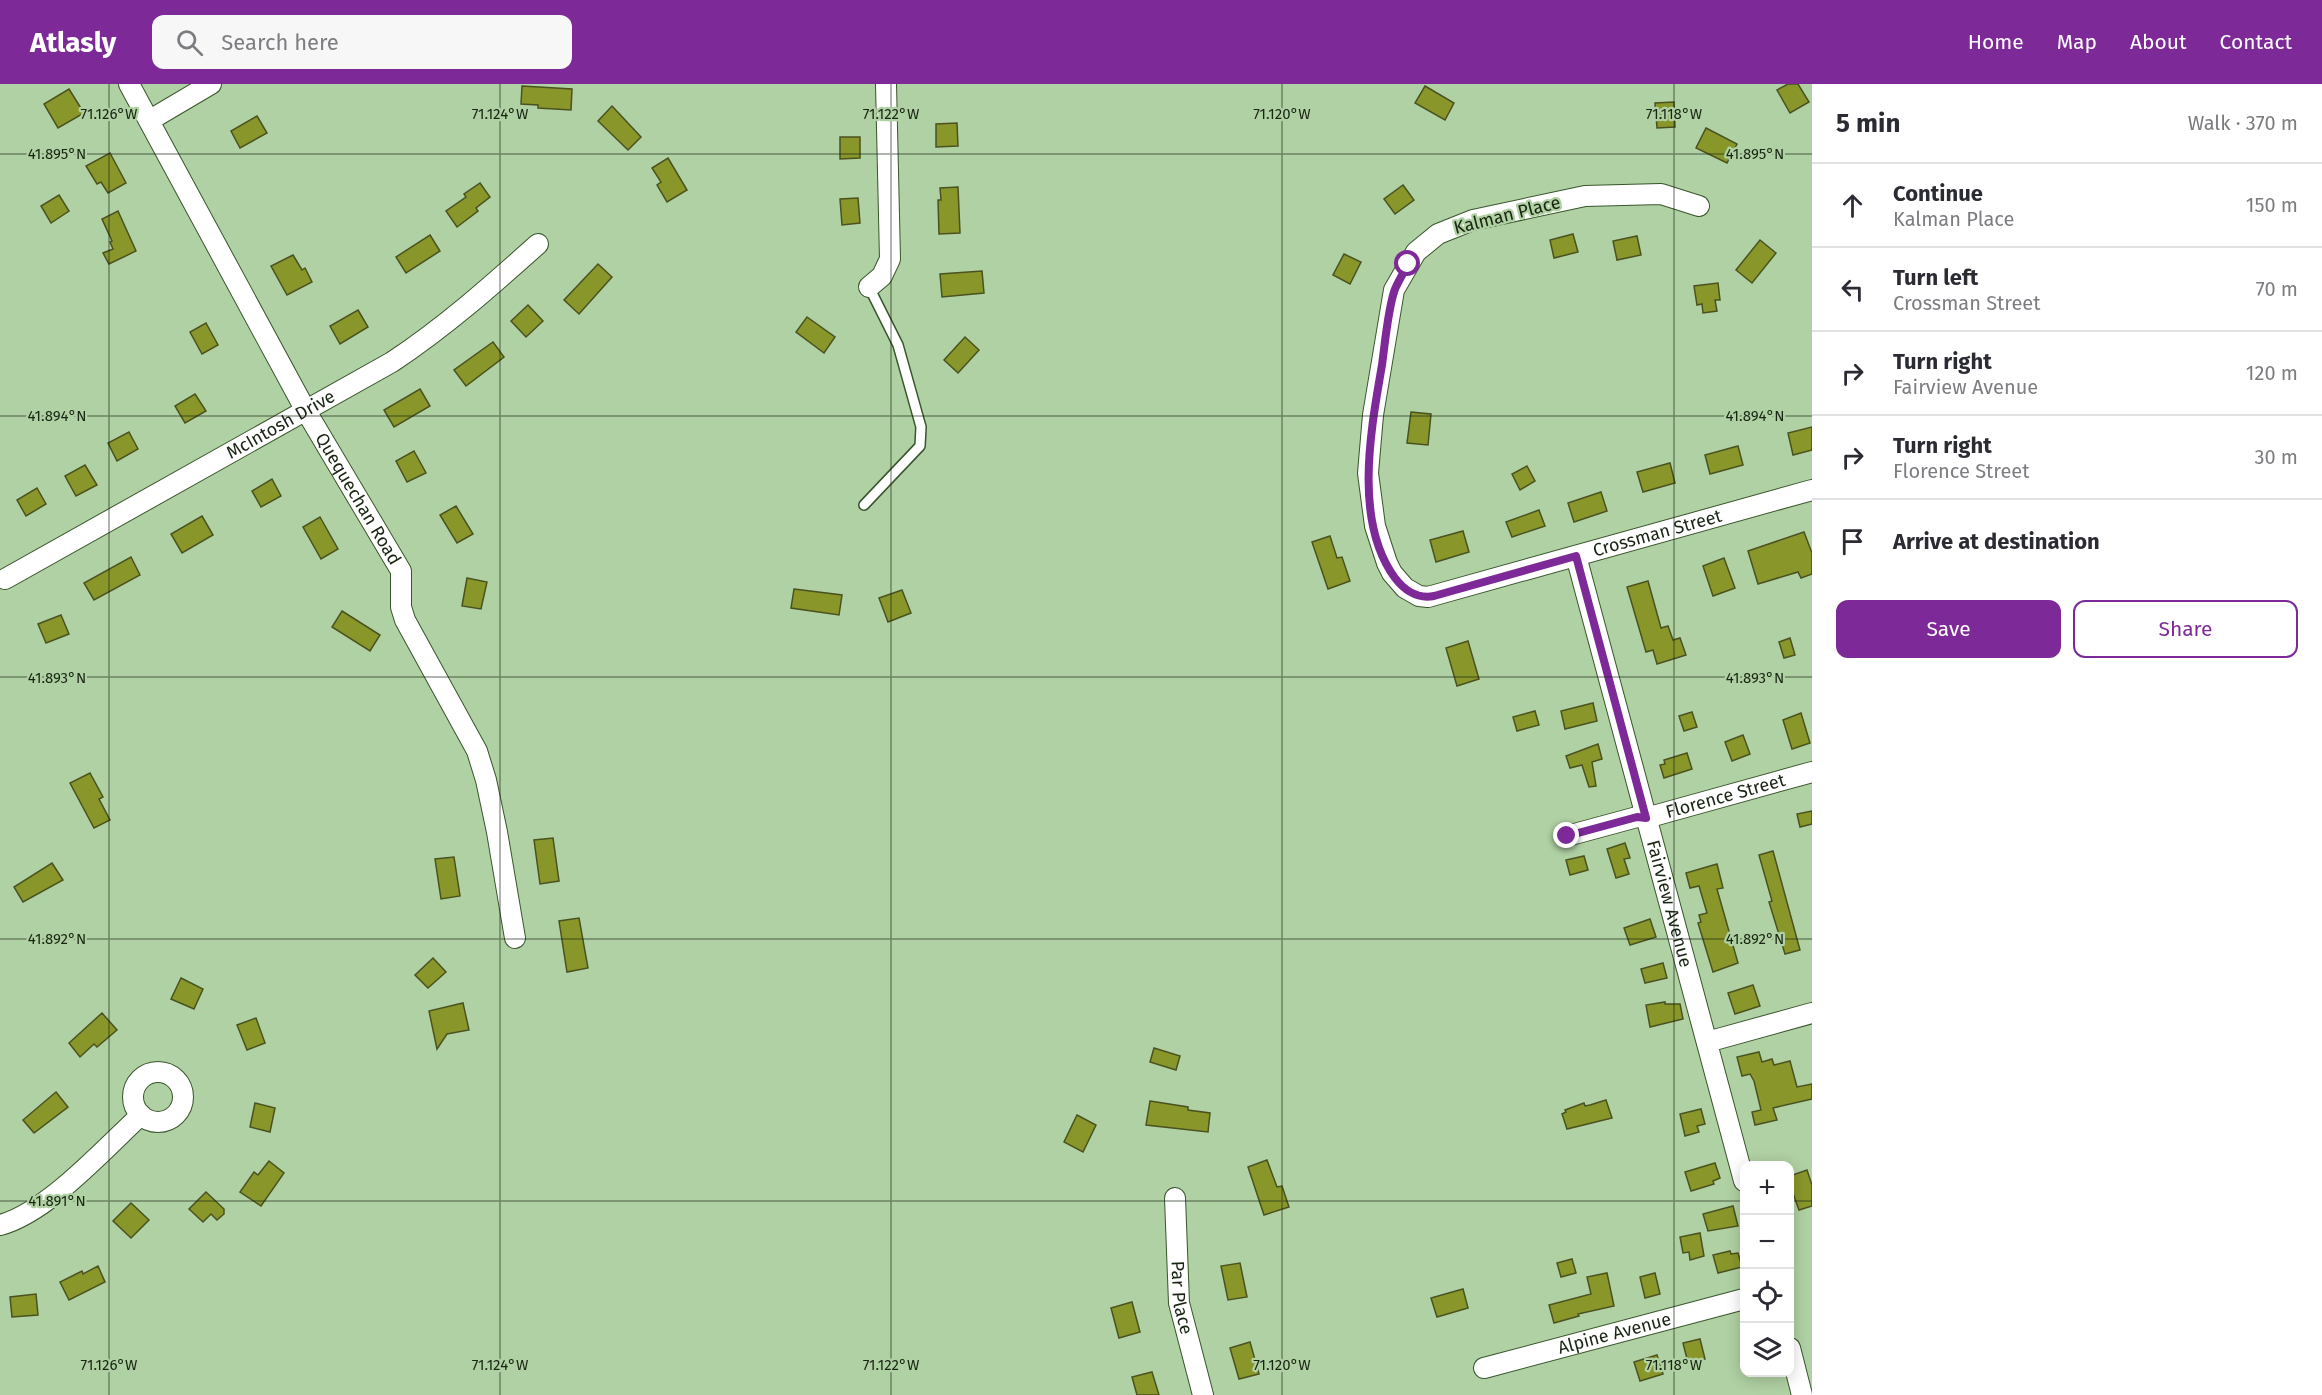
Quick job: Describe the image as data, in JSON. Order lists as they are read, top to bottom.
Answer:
{
  "streets": {
    "street": [
      "Kalman Place",
      "McIntosh Drive",
      "Quequechan Road",
      "Crossman Street",
      "Florence Street",
      "Fairview Avenue",
      "Par Place",
      "Alpine Avenue"
    ]
  },
  "crossings": [
    ["Kalman Place", "Crossman Street"],
    ["McIntosh Drive", "Quequechan Road"],
    ["Crossman Street", "Fairview Avenue"],
    ["Florence Street", "Fairview Avenue"]
  ],
  "page": {
    "header": "Atlasly",
    "search": "Search here",
    "nav": [
      "Home",
      "Map",
      "About",
      "Contact"
    ],
    "heading": ["5 min", "Walk · 370 m"],
    "list": [
      ["Continue", "Kalman Place", "150 m"],
      ["Turn left", "Crossman Street", "70 m"],
      ["Turn right", "Fairview Avenue", "120 m"],
      ["Turn right", "Florence Street", "30 m"],
      "Arrive at destination"
    ],
    "buttons": ["Save", "Share"],
    "map_buttons": ["+", "−"]
  },
  "coordinates": [
    "71.126°W",
    "71.124°W",
    "71.122°W",
    "71.120°W",
    "71.118°W",
    "41.895°N",
    "41.894°N",
    "41.893°N",
    "41.892°N",
    "41.891°N"
  ]
}
